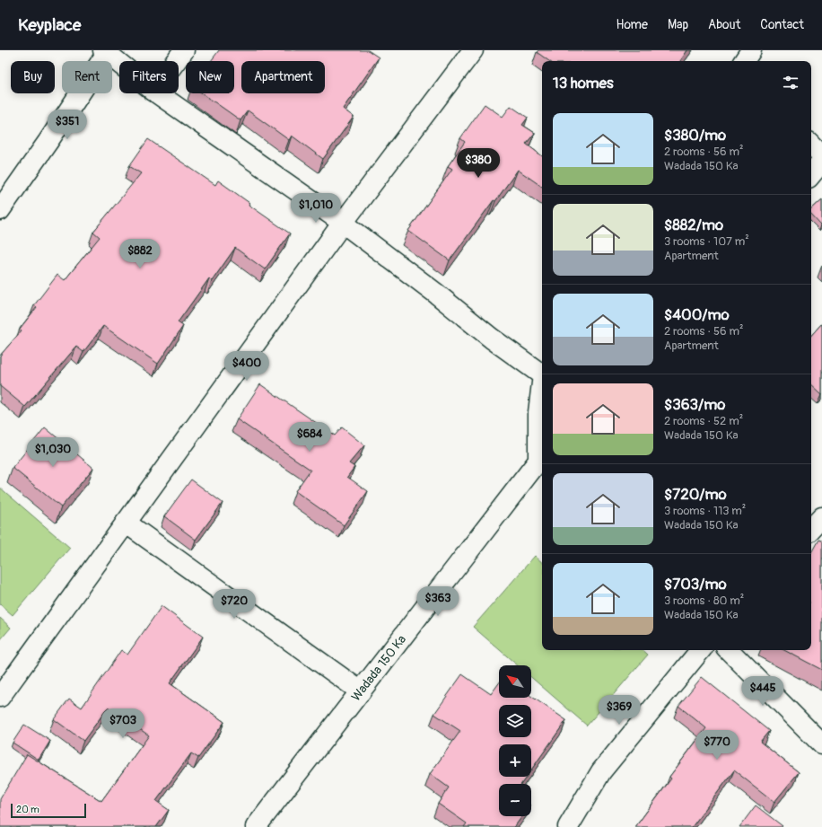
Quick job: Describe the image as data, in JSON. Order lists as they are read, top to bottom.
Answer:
{
  "streets": {
    "street": ["Wadada 150 Ka"]
  },
  "scale_bar": "20 m",
  "north": "top left",
  "page": {
    "header": "Keyplace",
    "nav": [
      "Home",
      "Map",
      "About",
      "Contact"
    ],
    "chip": [
      "Buy",
      "Rent",
      "Filters",
      "New",
      "Apartment"
    ],
    "heading": "13 homes",
    "list": [
      {
        "name": "$380/mo",
        "note": "2 rooms · 56 m² · Wadada 150 Ka"
      },
      {
        "name": "$882/mo",
        "note": "3 rooms · 107 m² · Apartment"
      },
      {
        "name": "$400/mo",
        "note": "2 rooms · 56 m² · Apartment"
      },
      {
        "name": "$363/mo",
        "note": "2 rooms · 52 m² · Wadada 150 Ka"
      },
      {
        "name": "$720/mo",
        "note": "3 rooms · 113 m² · Wadada 150 Ka"
      },
      {
        "name": "$703/mo",
        "note": "3 rooms · 80 m² · Wadada 150 Ka"
      }
    ],
    "price": [
      "$351",
      "$380",
      "$1,010",
      "$882",
      "$400",
      "$684",
      "$1,030",
      "$363",
      "$720",
      "$445",
      "$369",
      "$703",
      "$770"
    ],
    "map_buttons": ["+", "−"],
    "scale": "20 m"
  }
}
